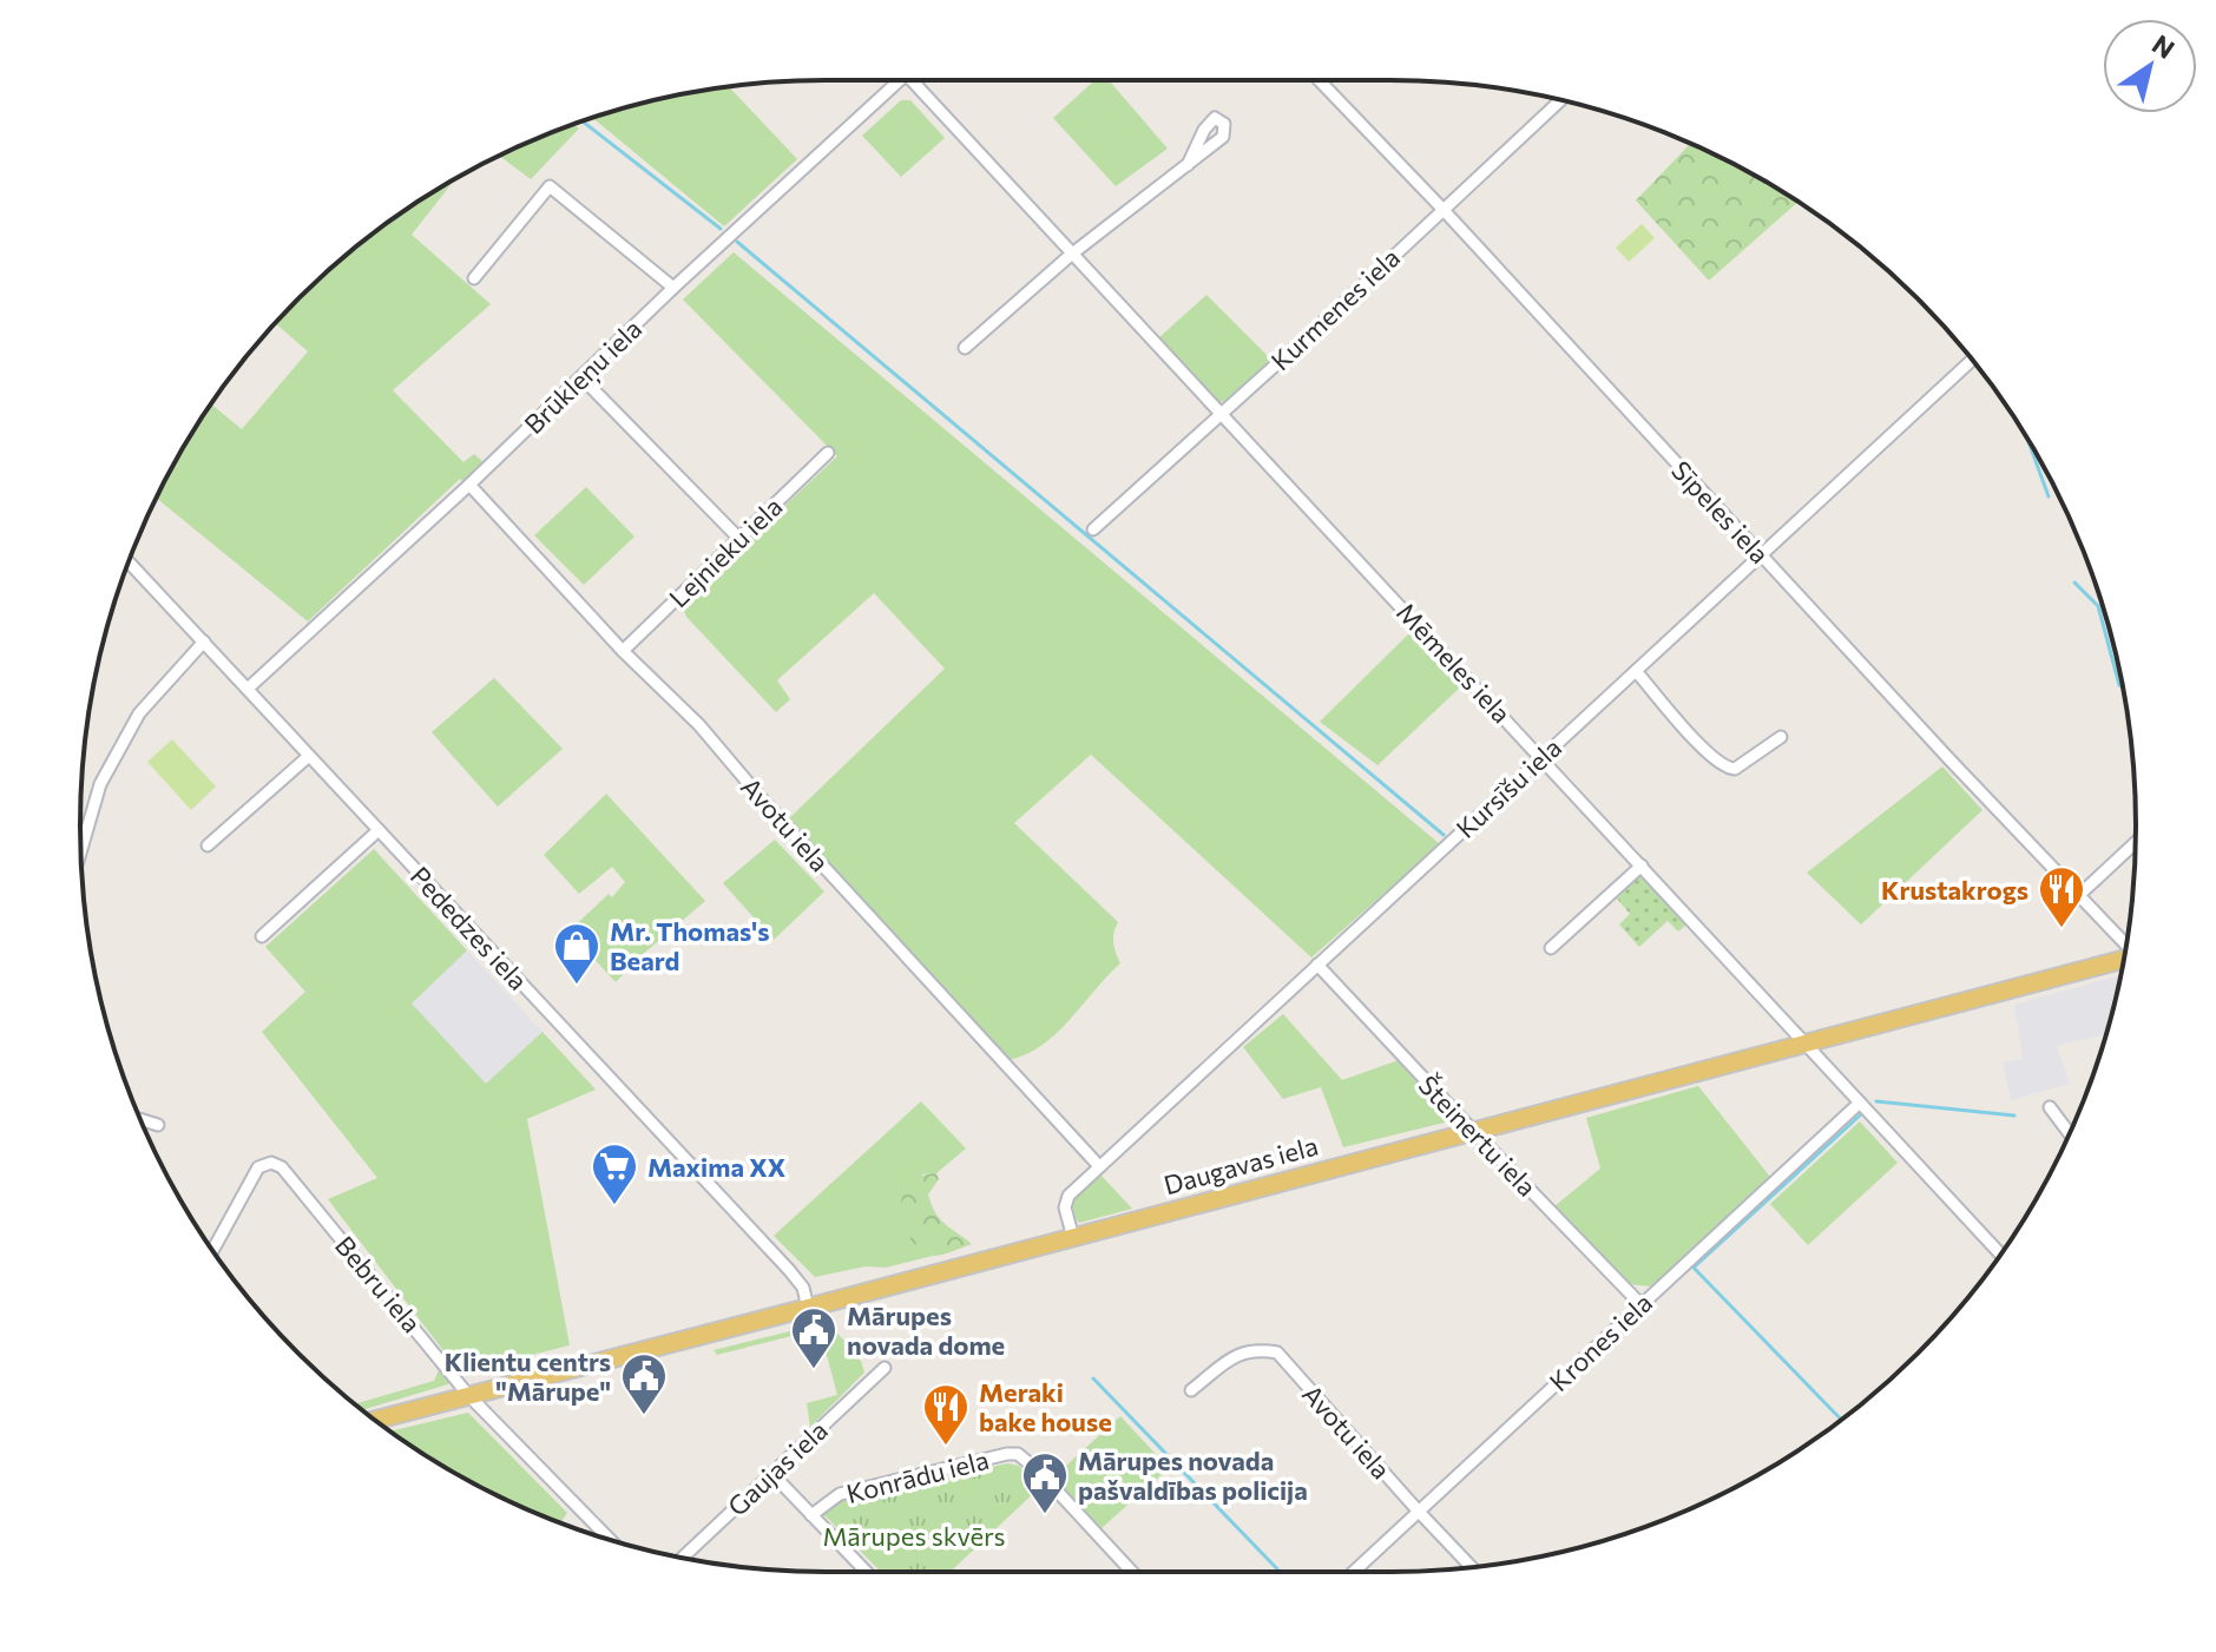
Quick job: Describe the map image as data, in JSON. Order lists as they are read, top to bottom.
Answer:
{
  "streets": {
    "main road": ["Daugavas iela"],
    "street": [
      "Kurmenes iela",
      "Brūkleņu iela",
      "Sīpeles iela",
      "Lejnieku iela",
      "Mēmeles iela",
      "Kursīšu iela",
      "Avotu iela",
      "Pededzes iela",
      "Šteinertu iela",
      "Bebru iela",
      "Krones iela",
      "Gaujas iela",
      "Konrādu iela"
    ]
  },
  "crossings": [
    ["Kurmenes iela", "Sīpeles iela"],
    ["Kurmenes iela", "Mēmeles iela"],
    ["Brūkleņu iela", "Avotu iela"],
    ["Brūkleņu iela", "Pededzes iela"],
    ["Sīpeles iela", "Kursīšu iela"],
    ["Lejnieku iela", "Avotu iela"],
    ["Mēmeles iela", "Kursīšu iela"],
    ["Mēmeles iela", "Daugavas iela"],
    ["Mēmeles iela", "Krones iela"],
    ["Kursīšu iela", "Avotu iela"],
    ["Kursīšu iela", "Šteinertu iela"],
    ["Kursīšu iela", "Daugavas iela"],
    ["Avotu iela", "Krones iela"],
    ["Pededzes iela", "Daugavas iela"],
    ["Šteinertu iela", "Daugavas iela"],
    ["Šteinertu iela", "Krones iela"],
    ["Daugavas iela", "Bebru iela"],
    ["Gaujas iela", "Konrādu iela"]
  ],
  "parks": ["Mārupes skvērs"],
  "places": {
    "restaurant": ["Krustakrogs", "Meraki bake house"],
    "shop": ["Mr. Thomas's Beard"],
    "supermarket": ["Maxima XX"],
    "public building": ["Mārupes novada dome", "Klientu centrs \"Mārupe\"", "Mārupes novada pašvaldības policija"]
  },
  "north": "top right"
}
